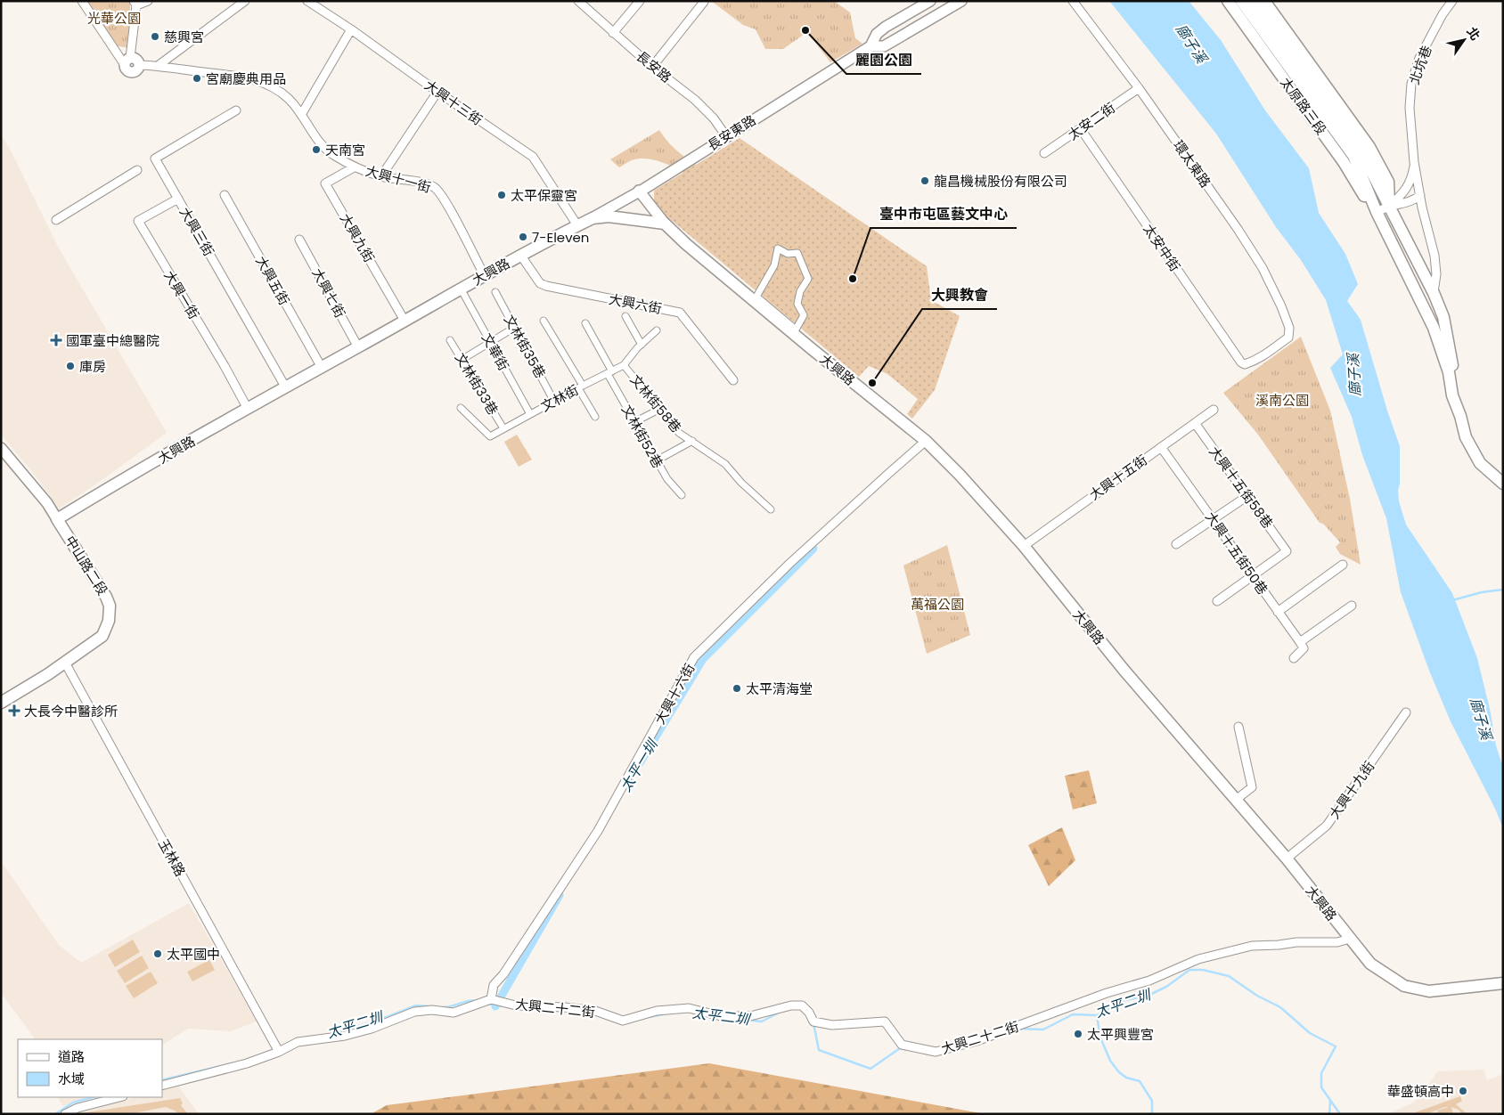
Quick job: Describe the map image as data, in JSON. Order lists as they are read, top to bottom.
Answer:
{
  "streets": {
    "main road": ["太原路三段", "大興路", "中山路二段"],
    "street": [
      "北坑巷",
      "長安路",
      "大興十三街",
      "太安二街",
      "長安東路",
      "環太東路",
      "大興十一街",
      "大興三街",
      "大興九街",
      "太安中街",
      "大興五街",
      "大興七街",
      "大興一街",
      "大興六街",
      "文林街35巷",
      "文華街",
      "文林街33巷",
      "文林街",
      "文林街58巷",
      "文林街52巷",
      "大興十五街",
      "大興十五街58巷",
      "大興十五街50巷",
      "大興十六街",
      "大興十九街",
      "玉林路",
      "大興二十二街"
    ]
  },
  "crossings": [
    ["長安路", "長安東路"],
    ["大興十三街", "大興路"],
    ["太安二街", "環太東路"],
    ["太安二街", "太安中街"],
    ["長安東路", "大興路"],
    ["環太東路", "太安中街"],
    ["大興十一街", "大興九街"],
    ["大興十一街", "大興路"],
    ["大興三街", "大興路"],
    ["大興三街", "大興一街"],
    ["大興九街", "大興路"],
    ["大興路", "大興五街"],
    ["大興路", "大興七街"],
    ["大興路", "大興一街"],
    ["大興路", "大興六街"],
    ["大興路", "文華街"],
    ["大興路", "大興十五街"],
    ["大興路", "中山路二段"],
    ["大興路", "大興十六街"],
    ["大興路", "大興十九街"],
    ["大興路", "大興二十二街"],
    ["文林街35巷", "文林街"],
    ["文華街", "文林街"],
    ["文林街33巷", "文林街"],
    ["文林街", "文林街58巷"],
    ["文林街", "文林街52巷"],
    ["大興十五街", "大興十五街58巷"],
    ["大興十五街", "大興十五街50巷"],
    ["大興十五街58巷", "大興十五街50巷"],
    ["中山路二段", "玉林路"],
    ["大興十六街", "大興二十二街"]
  ],
  "water": ["廍子溪", "太平一圳", "太平二圳"],
  "parks": ["光華公園", "溪南公園", "萬福公園"],
  "places": {
    "other": [
      "麗園公園",
      "慈興宮",
      "宮廟慶典用品",
      "天南宮",
      "龍昌機械股份有限公司",
      "太平保靈宮",
      "7-Eleven",
      "臺中市屯區藝文中心",
      "庫房",
      "大興教會",
      "太平清海堂",
      "太平國中",
      "太平興豐宮",
      "華盛頓高中"
    ],
    "health": ["國軍臺中總醫院", "大長今中醫診所"]
  },
  "legend": ["道路", "水域"],
  "north": "top right"
}
